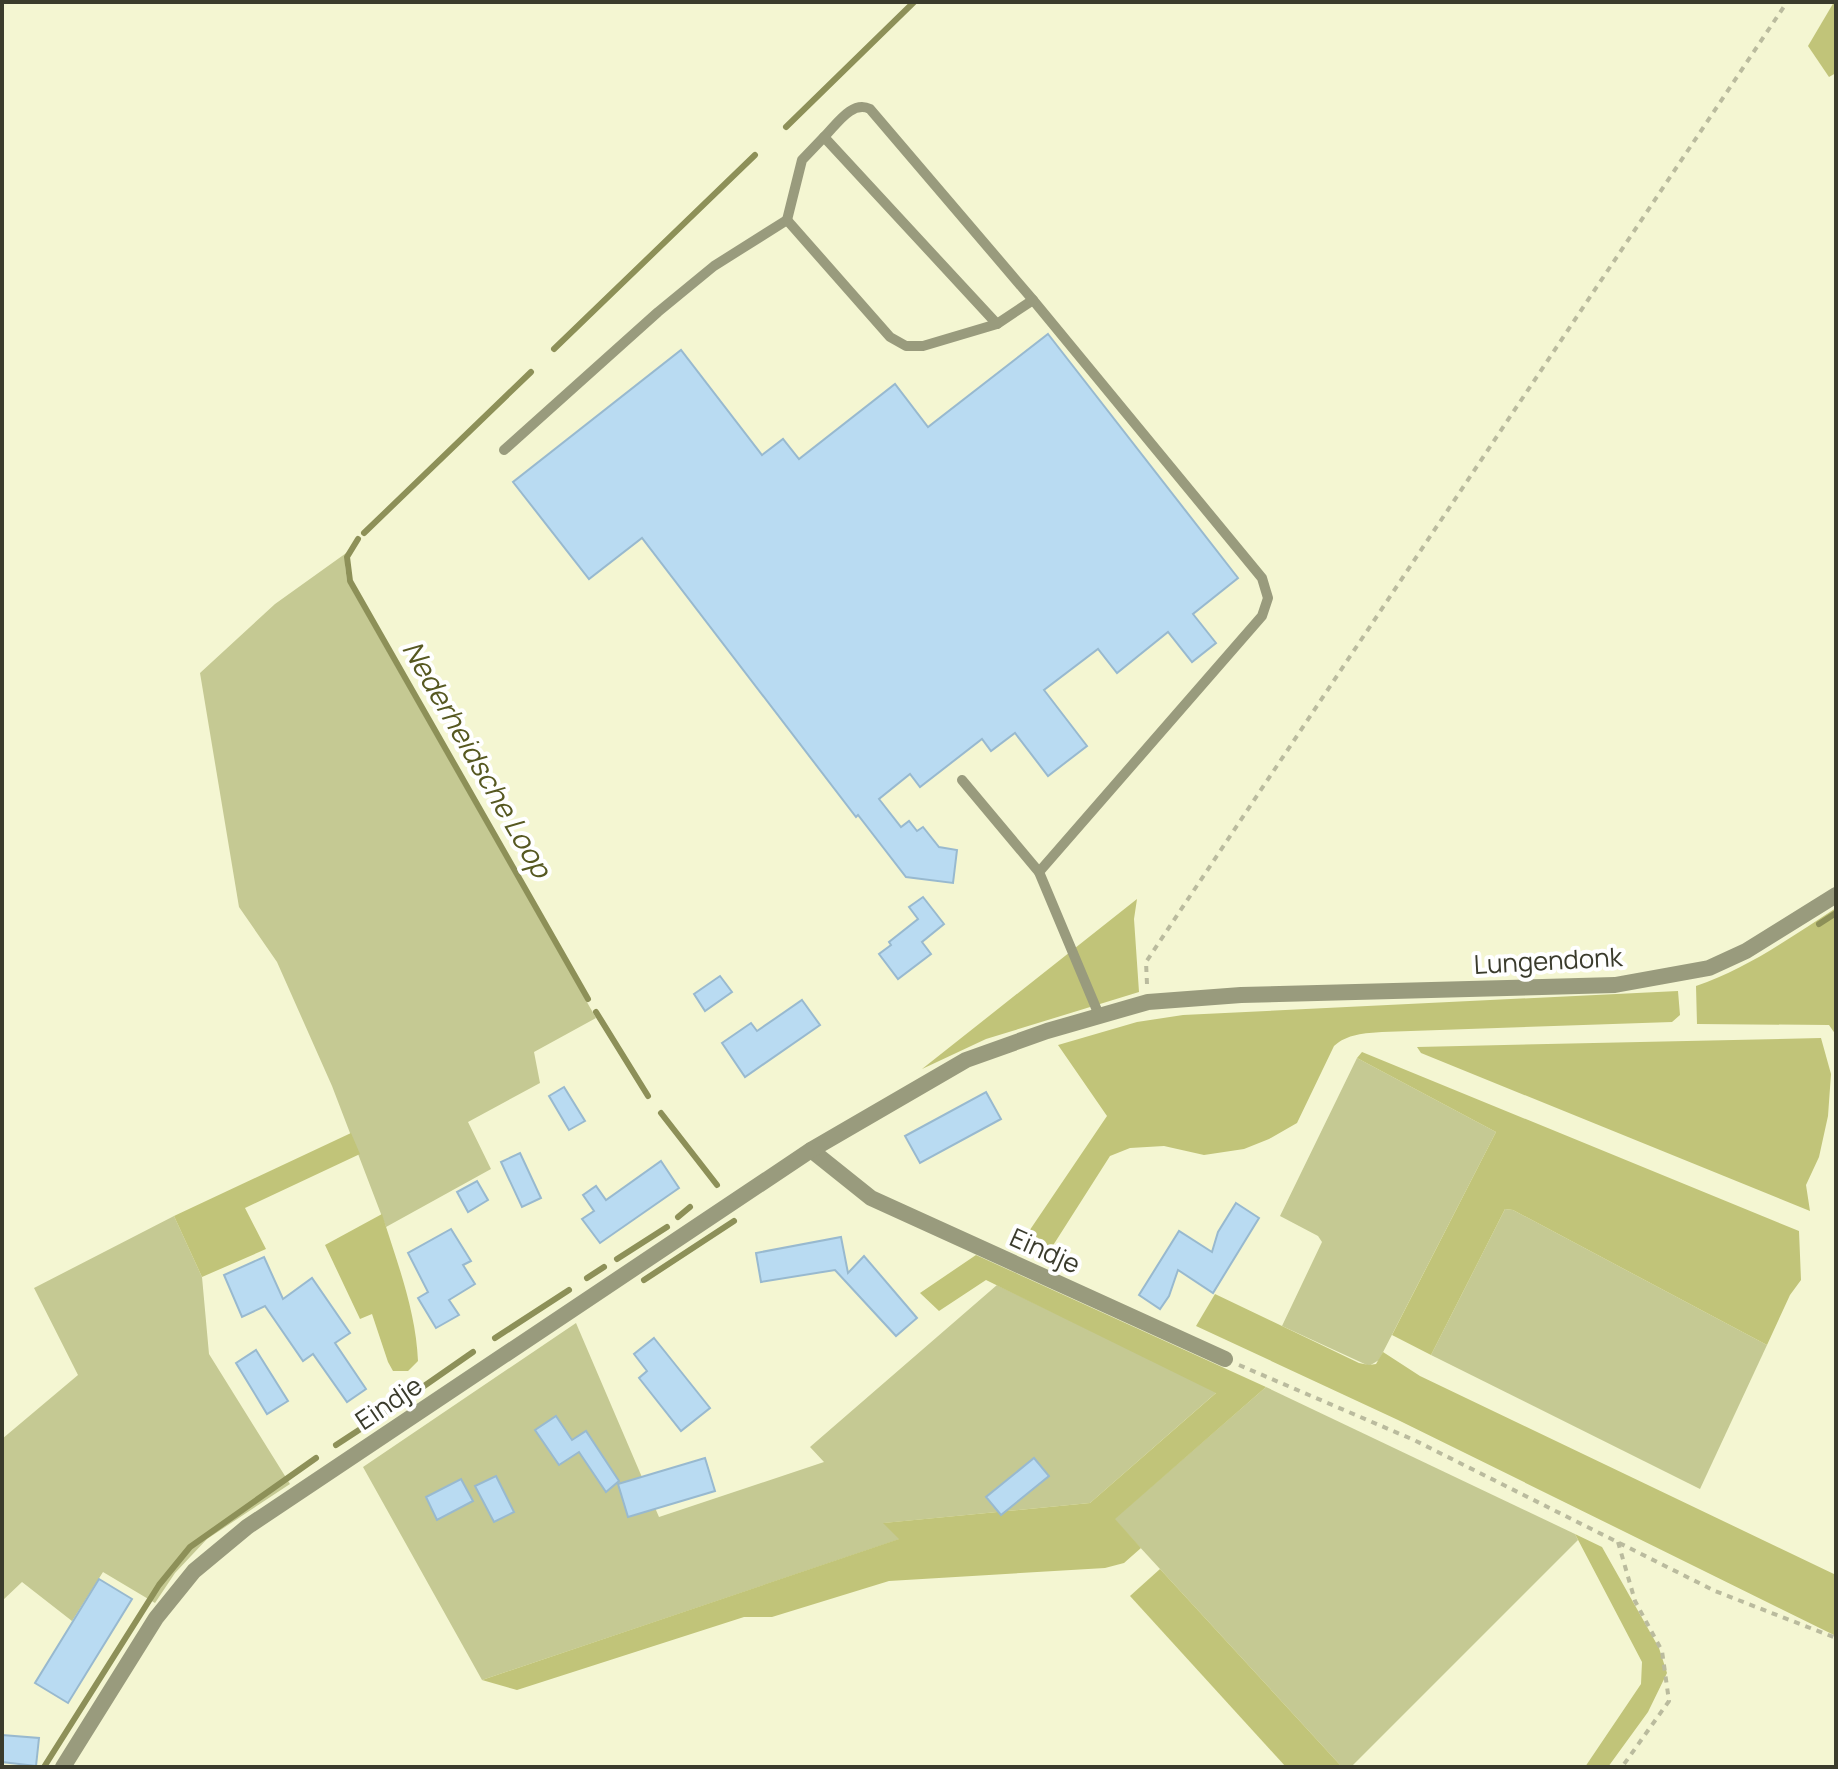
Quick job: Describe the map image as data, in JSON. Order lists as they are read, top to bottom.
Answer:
{
  "streets": {
    "street": ["Lungendonk", "Eindje"]
  },
  "crossings": [
    ["Lungendonk", "Eindje"]
  ],
  "water": ["Nederheidsche Loop"]
}
